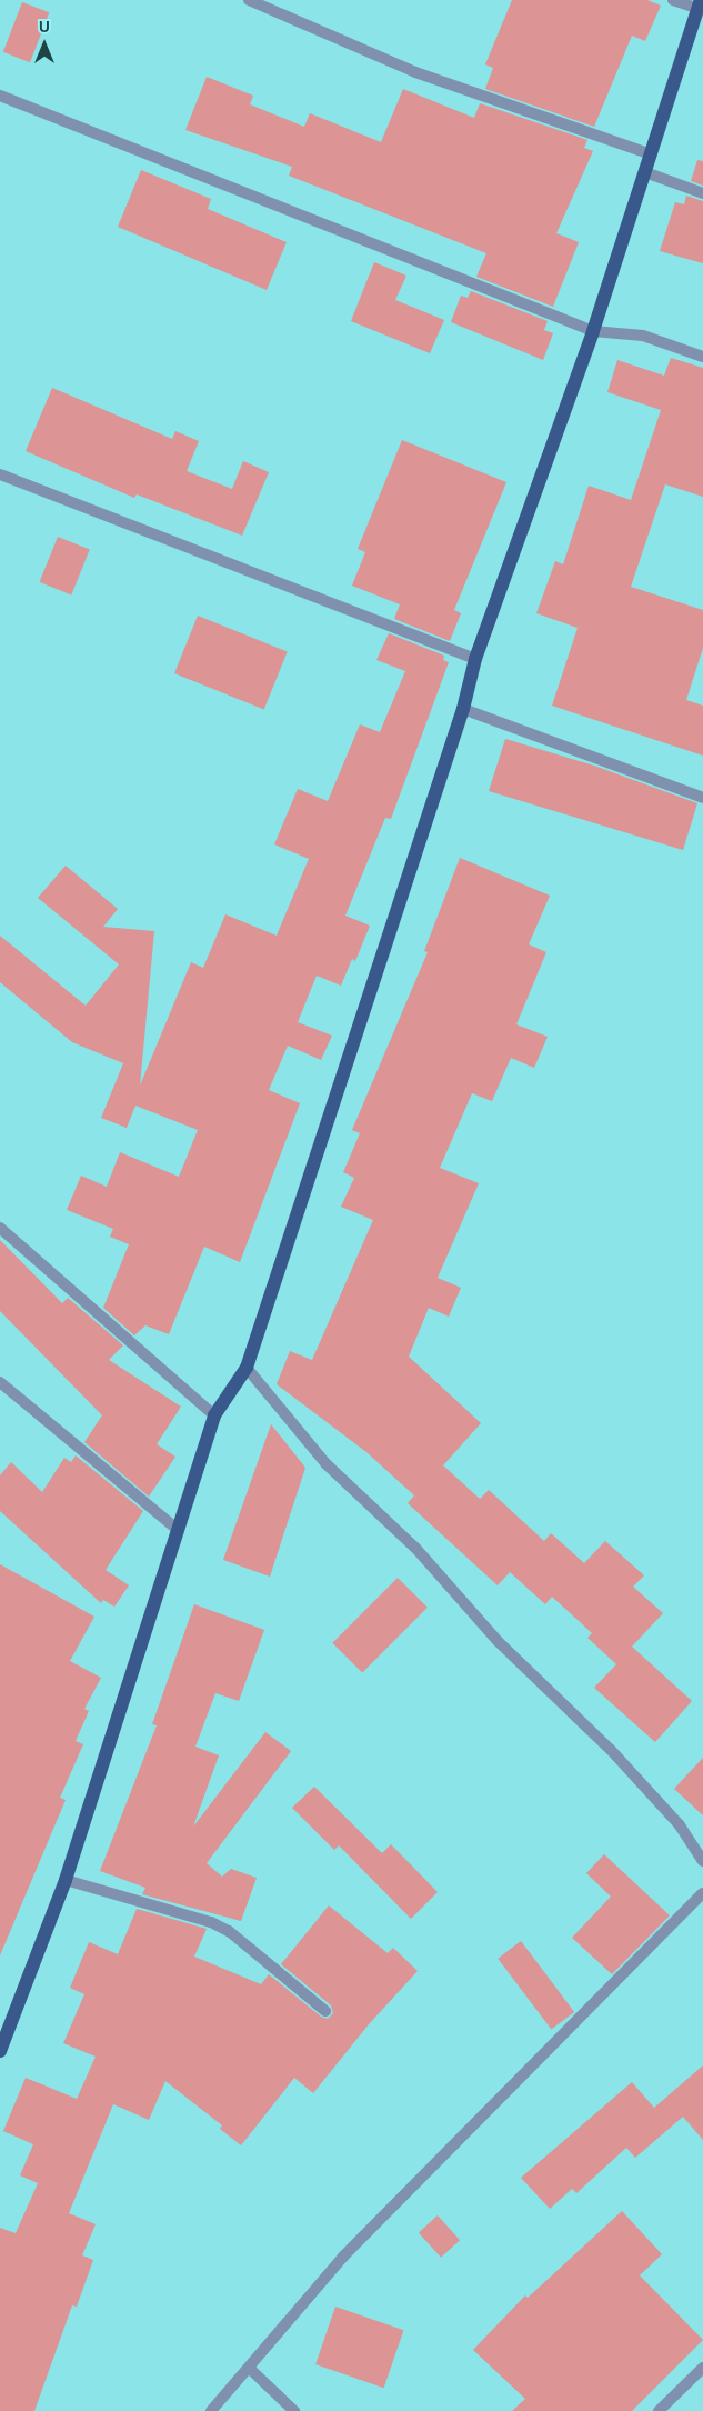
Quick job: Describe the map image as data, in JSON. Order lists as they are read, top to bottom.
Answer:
{
  "north": "top"
}
